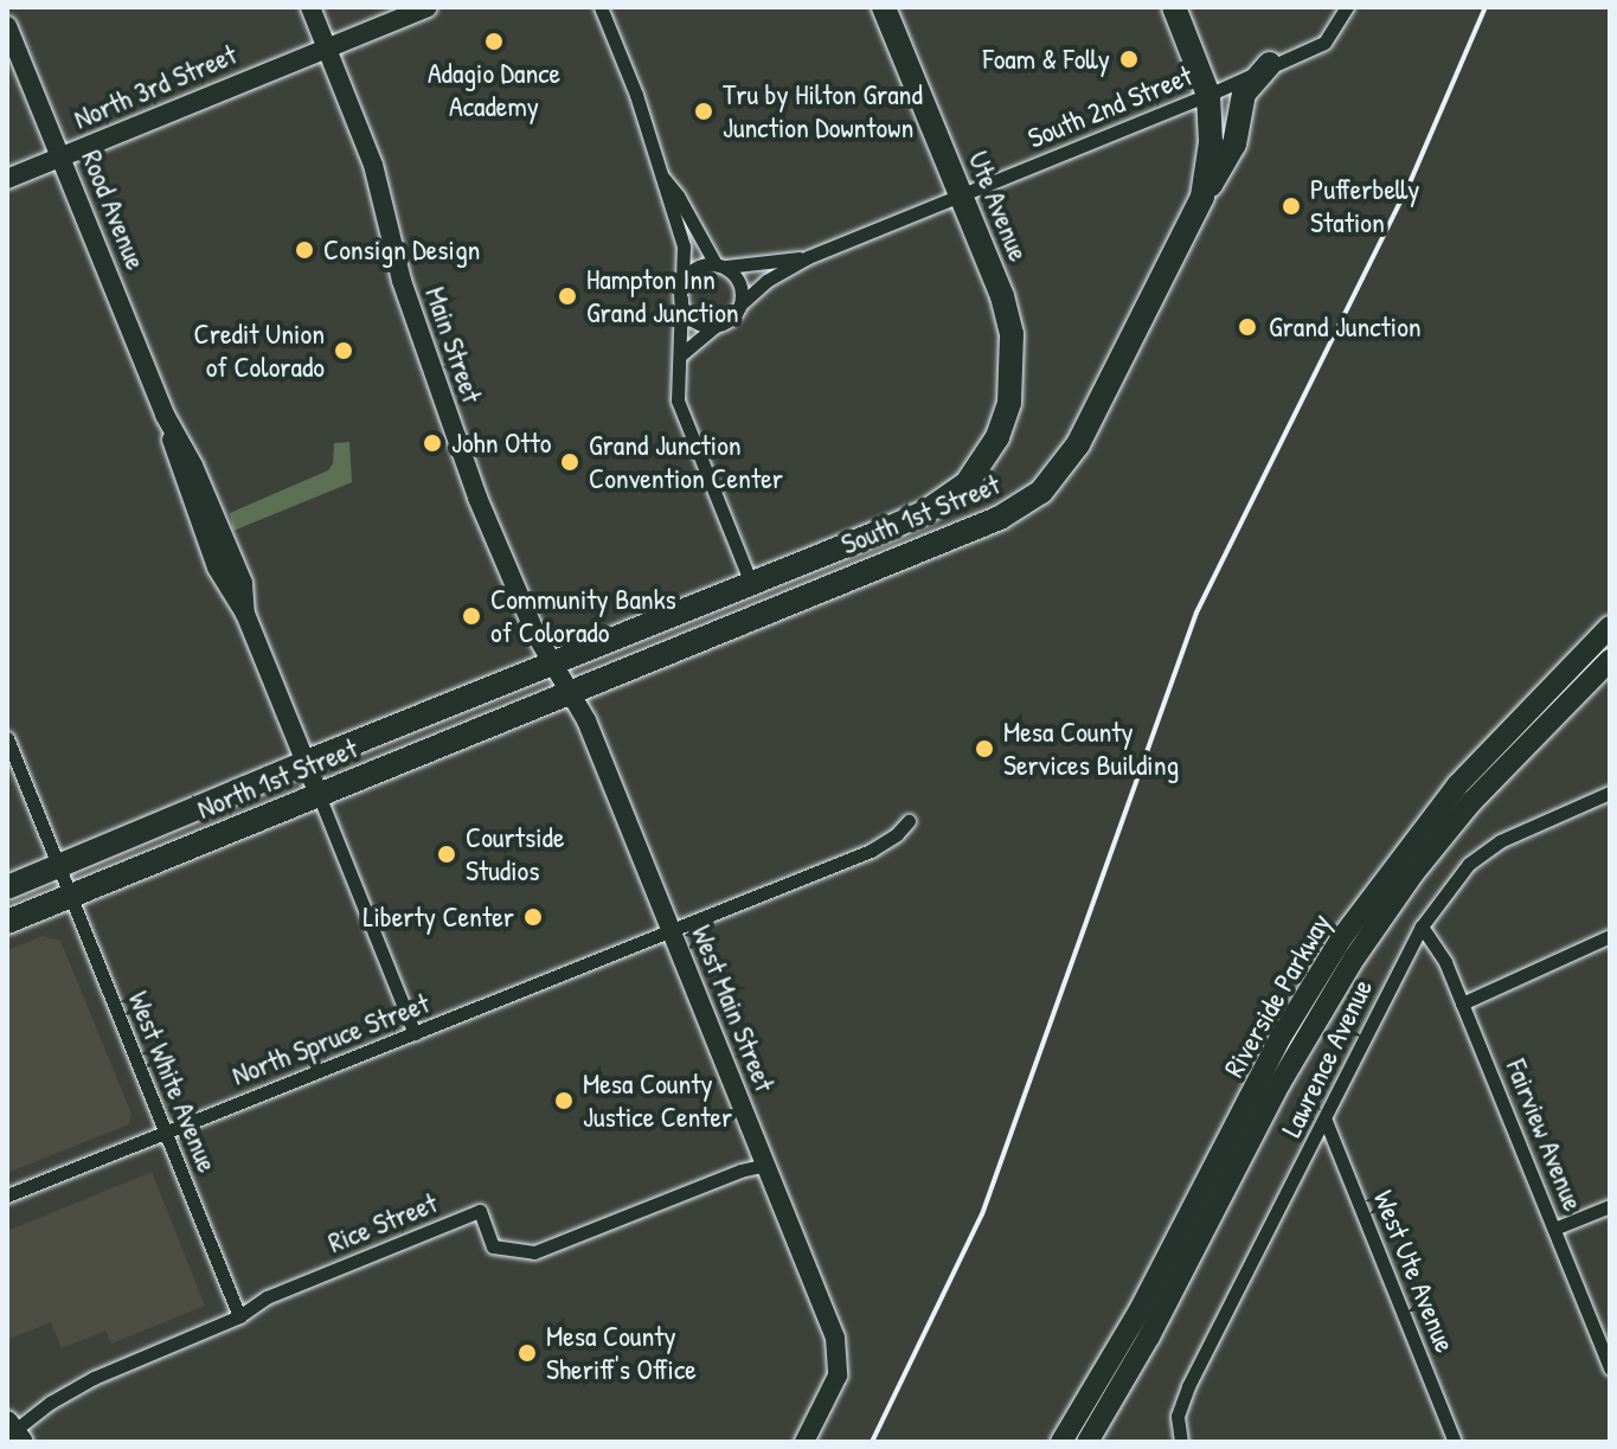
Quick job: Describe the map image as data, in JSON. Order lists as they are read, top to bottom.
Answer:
{
  "streets": {
    "highway": ["Ute Avenue", "South 1st Street", "North 1st Street"],
    "main road": ["Riverside Parkway"],
    "street": [
      "North 3rd Street",
      "South 2nd Street",
      "Rood Avenue",
      "Main Street",
      "West Main Street",
      "North Spruce Street",
      "Lawrence Avenue",
      "West White Avenue",
      "Fairview Avenue",
      "Rice Street",
      "West Ute Avenue"
    ]
  },
  "crossings": [
    ["North 3rd Street", "Rood Avenue"],
    ["North 3rd Street", "Main Street"],
    ["South 2nd Street", "Ute Avenue"],
    ["South 2nd Street", "South 1st Street"],
    ["Ute Avenue", "South 1st Street"],
    ["Rood Avenue", "North 1st Street"],
    ["Main Street", "South 1st Street"],
    ["Main Street", "North 1st Street"],
    ["Main Street", "West Main Street"],
    ["South 1st Street", "North 1st Street"],
    ["South 1st Street", "West Main Street"],
    ["North 1st Street", "West Main Street"],
    ["North 1st Street", "West White Avenue"],
    ["West Main Street", "North Spruce Street"],
    ["West Main Street", "Rice Street"],
    ["North Spruce Street", "West White Avenue"],
    ["Lawrence Avenue", "Fairview Avenue"],
    ["Lawrence Avenue", "West Ute Avenue"],
    ["West White Avenue", "Rice Street"]
  ],
  "places": [
    "Adagio Dance Academy",
    "Foam & Folly",
    "Tru by Hilton Grand Junction Downtown",
    "Pufferbelly Station",
    "Consign Design",
    "Hampton Inn Grand Junction",
    "Grand Junction",
    "Credit Union of Colorado",
    "John Otto",
    "Grand Junction Convention Center",
    "Community Banks of Colorado",
    "Mesa County Services Building",
    "Courtside Studios",
    "Liberty Center",
    "Mesa County Justice Center",
    "Mesa County Sheriff's Office"
  ]
}
